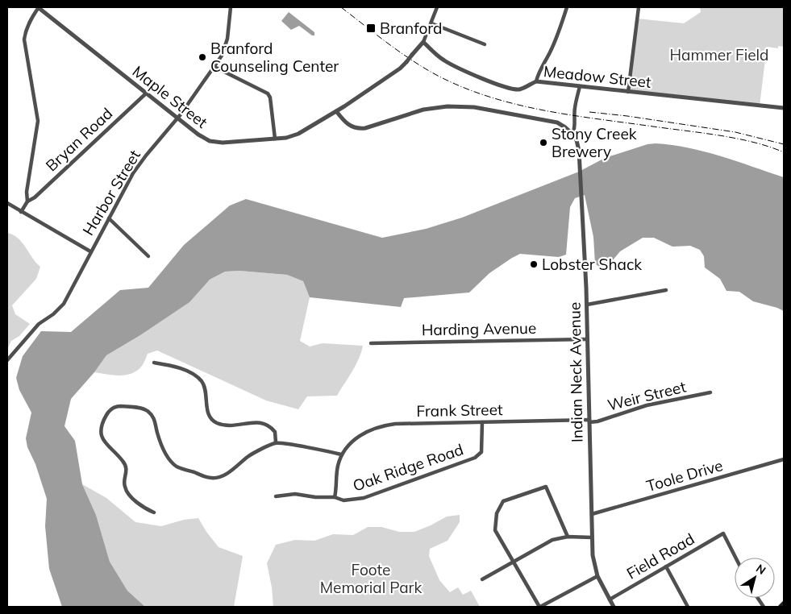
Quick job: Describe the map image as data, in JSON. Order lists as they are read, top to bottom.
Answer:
{
  "streets": {
    "street": [
      "Meadow Street",
      "Maple Street",
      "Bryan Road",
      "Harbor Street",
      "Harding Avenue",
      "Indian Neck Avenue",
      "Weir Street",
      "Frank Street",
      "Oak Ridge Road",
      "Toole Drive",
      "Field Road"
    ]
  },
  "crossings": [
    ["Meadow Street", "Maple Street"],
    ["Meadow Street", "Indian Neck Avenue"],
    ["Maple Street", "Bryan Road"],
    ["Maple Street", "Harbor Street"],
    ["Harding Avenue", "Indian Neck Avenue"],
    ["Indian Neck Avenue", "Weir Street"],
    ["Indian Neck Avenue", "Frank Street"],
    ["Indian Neck Avenue", "Toole Drive"],
    ["Indian Neck Avenue", "Field Road"],
    ["Weir Street", "Frank Street"],
    ["Frank Street", "Oak Ridge Road"]
  ],
  "parks": ["Hammer Field", "Foote Memorial Park"],
  "places": {
    "transit": ["Branford"],
    "other": ["Branford Counseling Center", "Stony Creek Brewery", "Lobster Shack"]
  },
  "north": "top right"
}
